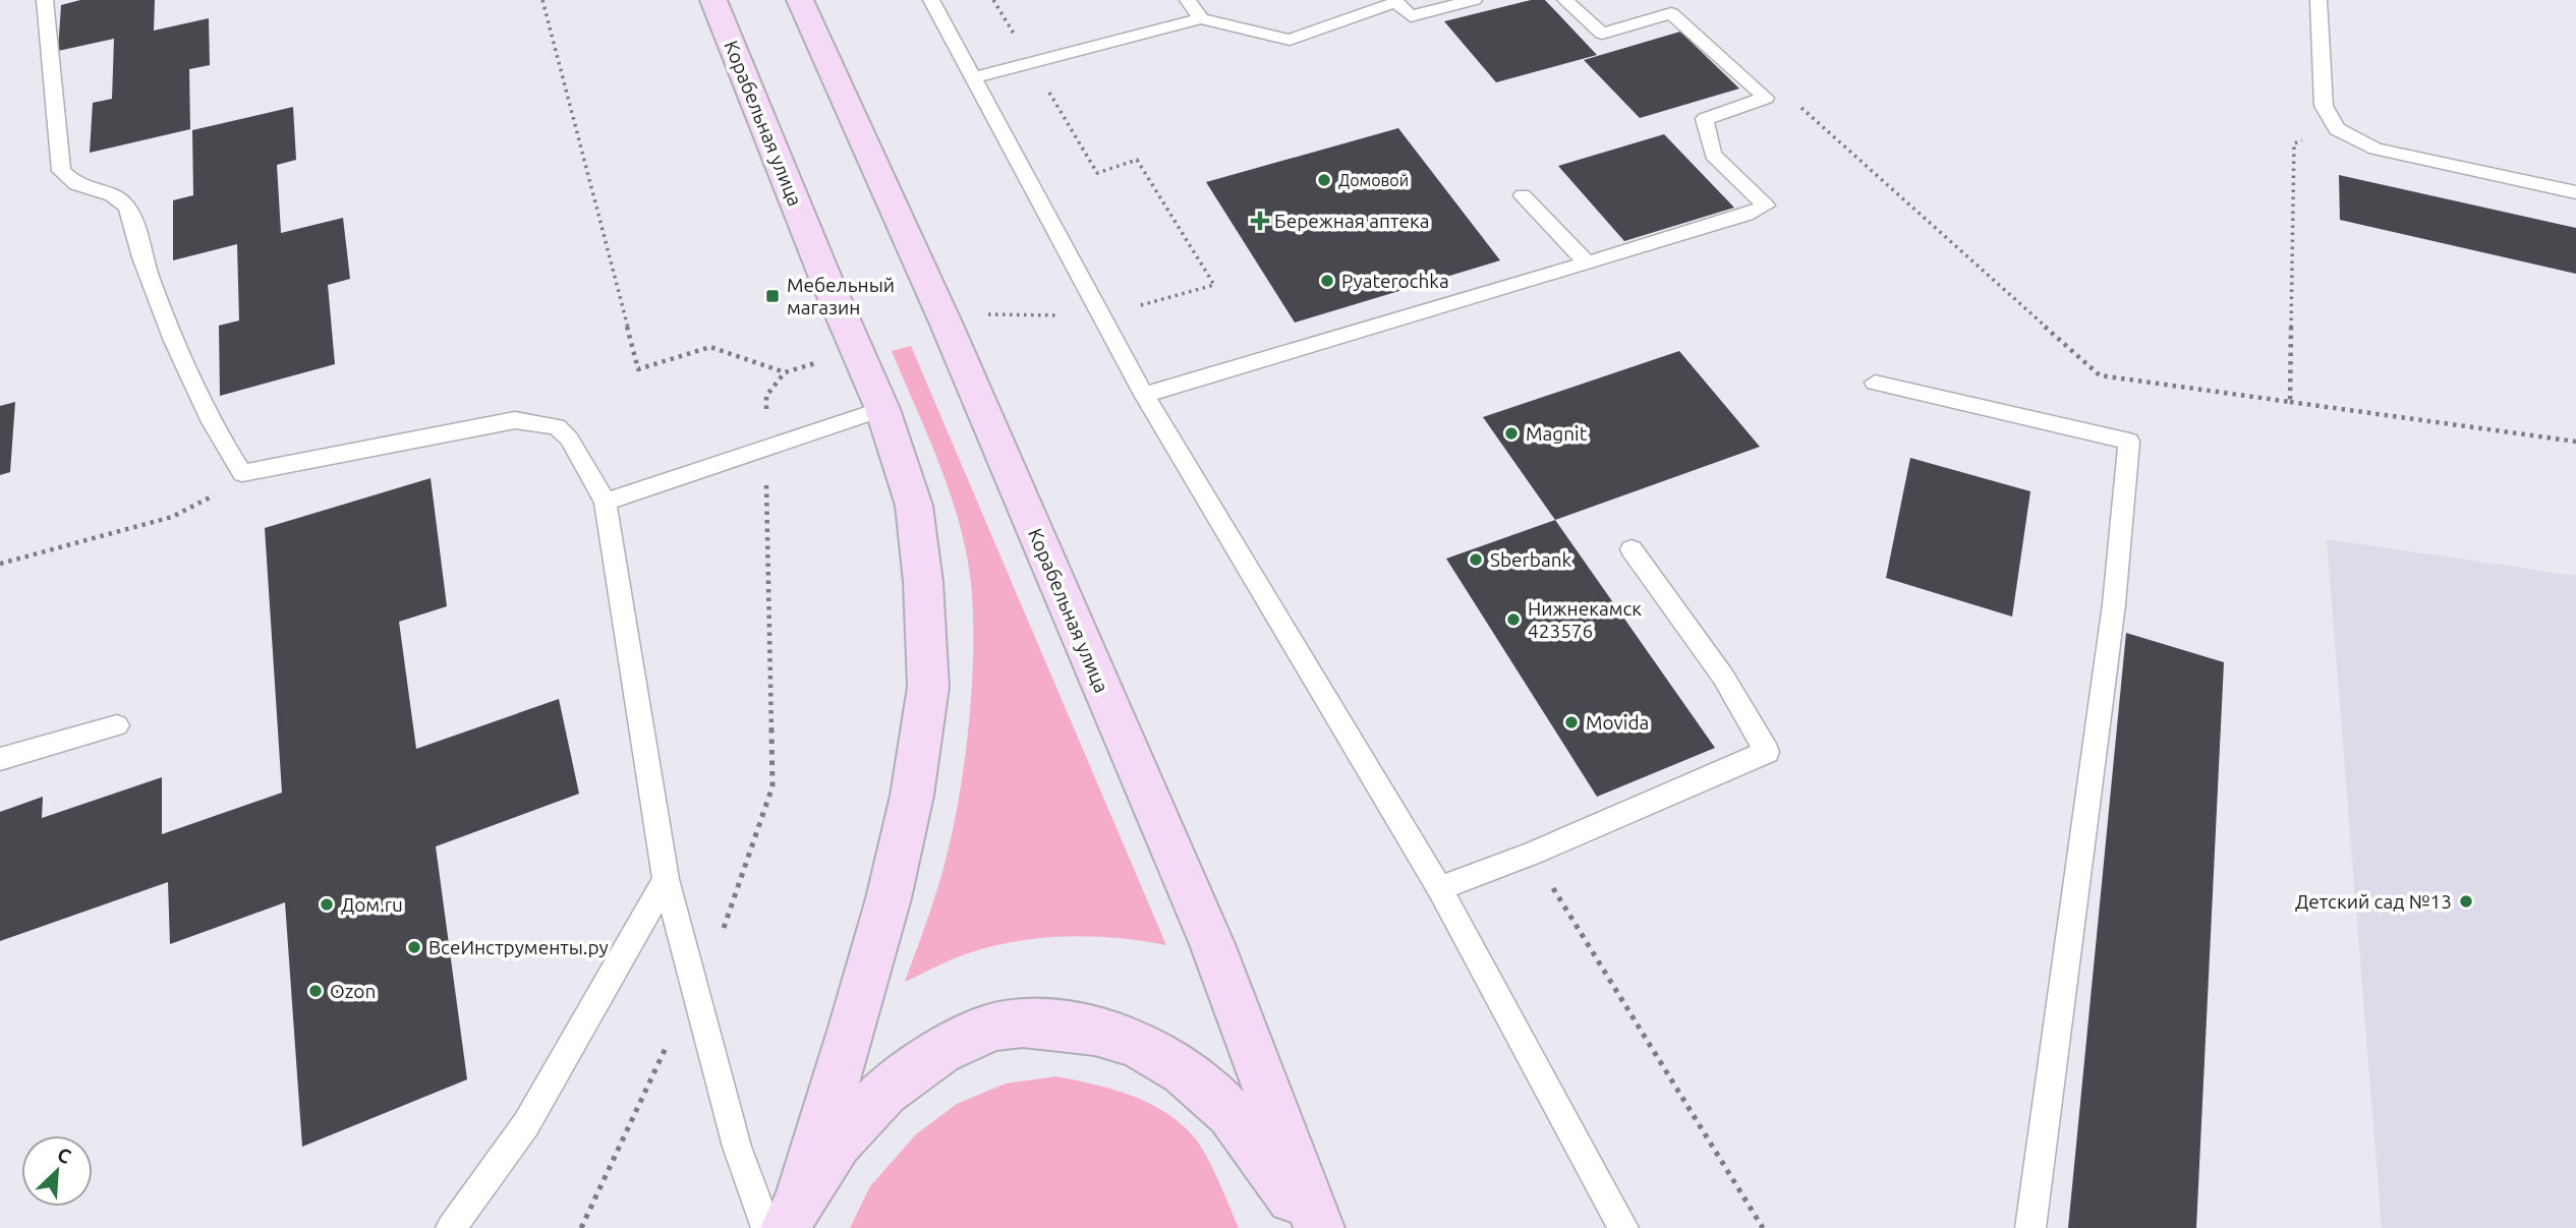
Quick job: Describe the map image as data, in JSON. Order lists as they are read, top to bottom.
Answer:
{
  "streets": {
    "main road": ["Корабельная улица"]
  },
  "places": {
    "other": [
      "Домовой",
      "Pyaterochka",
      "Magnit",
      "Sberbank",
      "Нижнекамск 423576",
      "Movida",
      "Детский сад №13",
      "Дом.ru",
      "ВсеИнструменты.ру",
      "Ozon"
    ],
    "health": ["Бережная аптека"],
    "transit": ["Мебельный магазин"]
  },
  "north": "top right"
}
